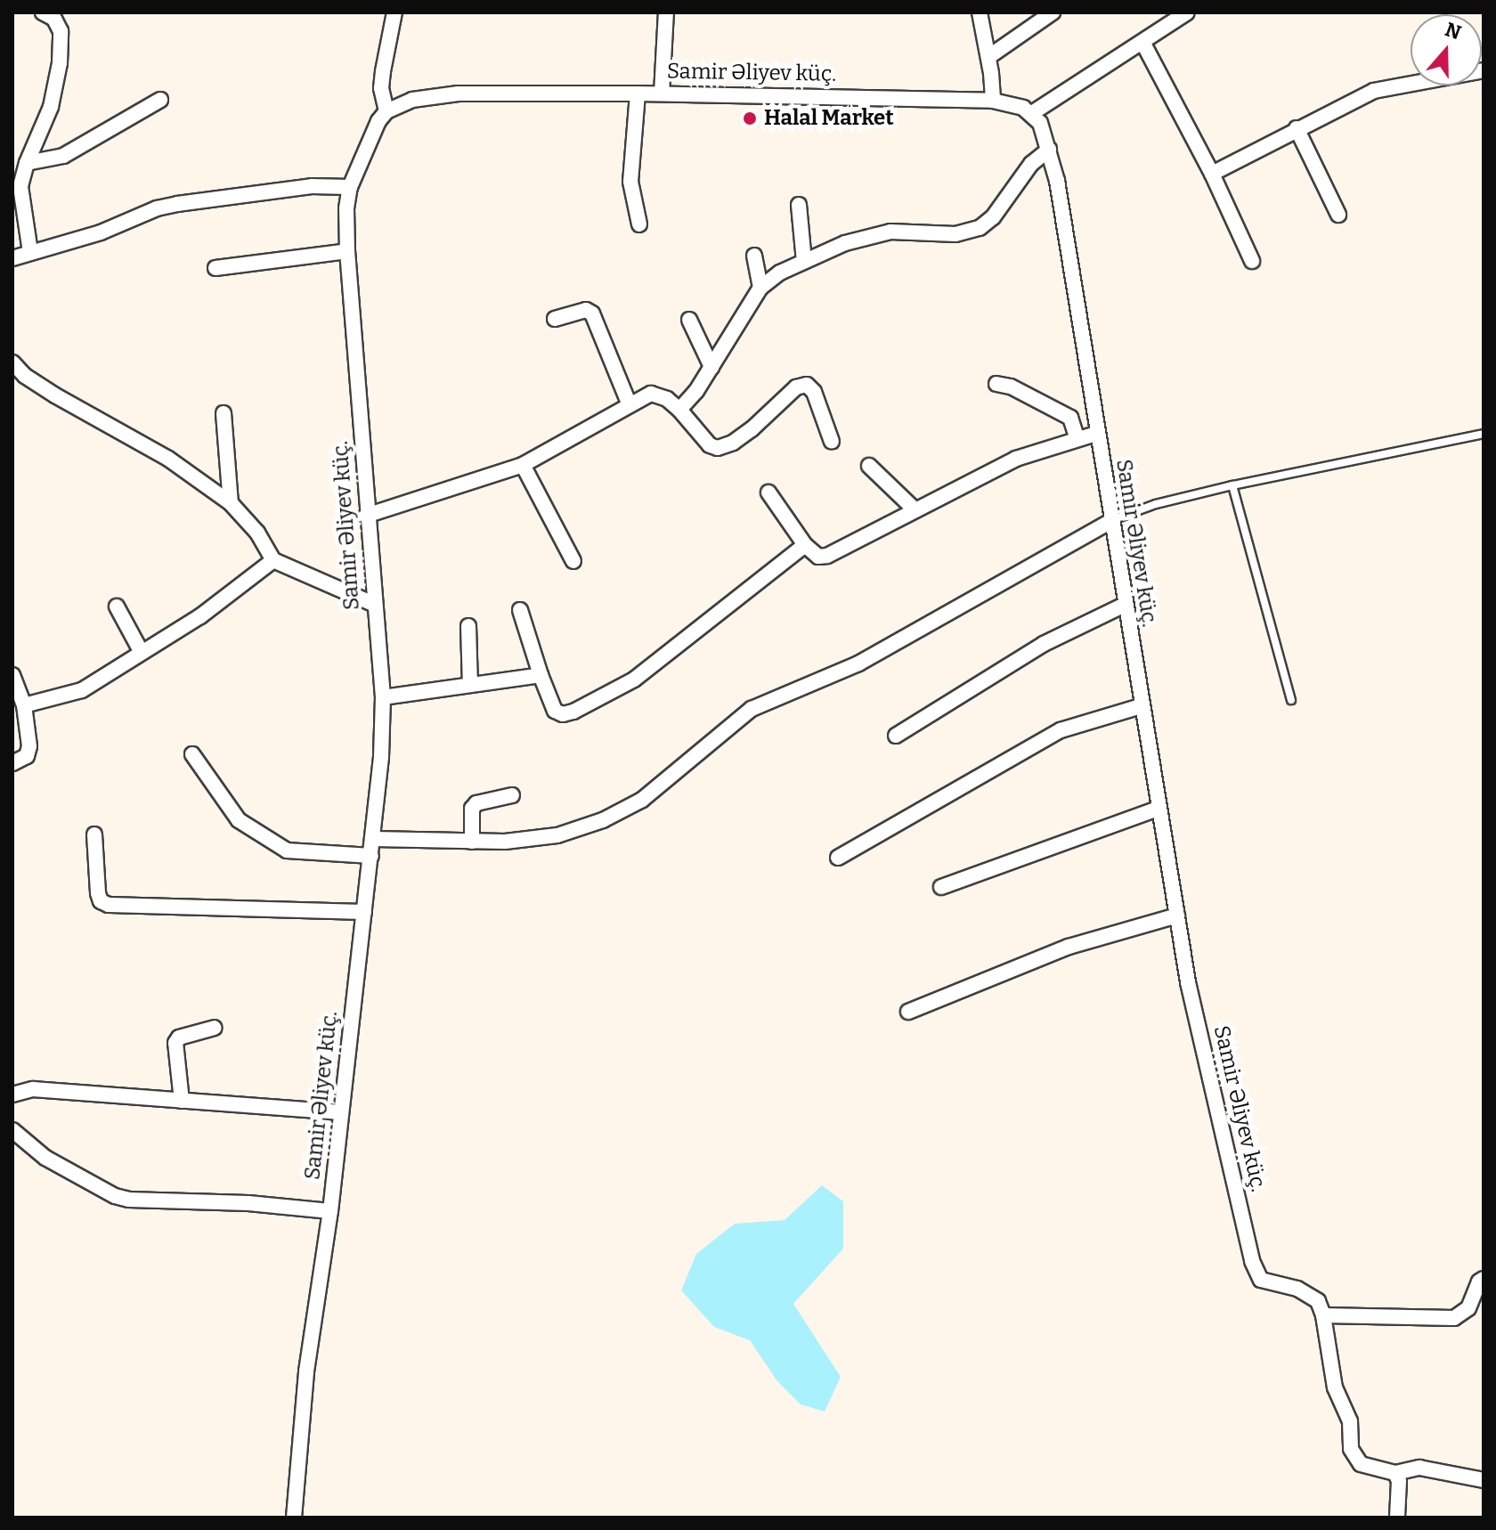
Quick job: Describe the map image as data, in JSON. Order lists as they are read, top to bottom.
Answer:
{
  "streets": {
    "street": ["Samir Əliyev küç."]
  },
  "places": ["Halal Market"],
  "north": "top"
}
